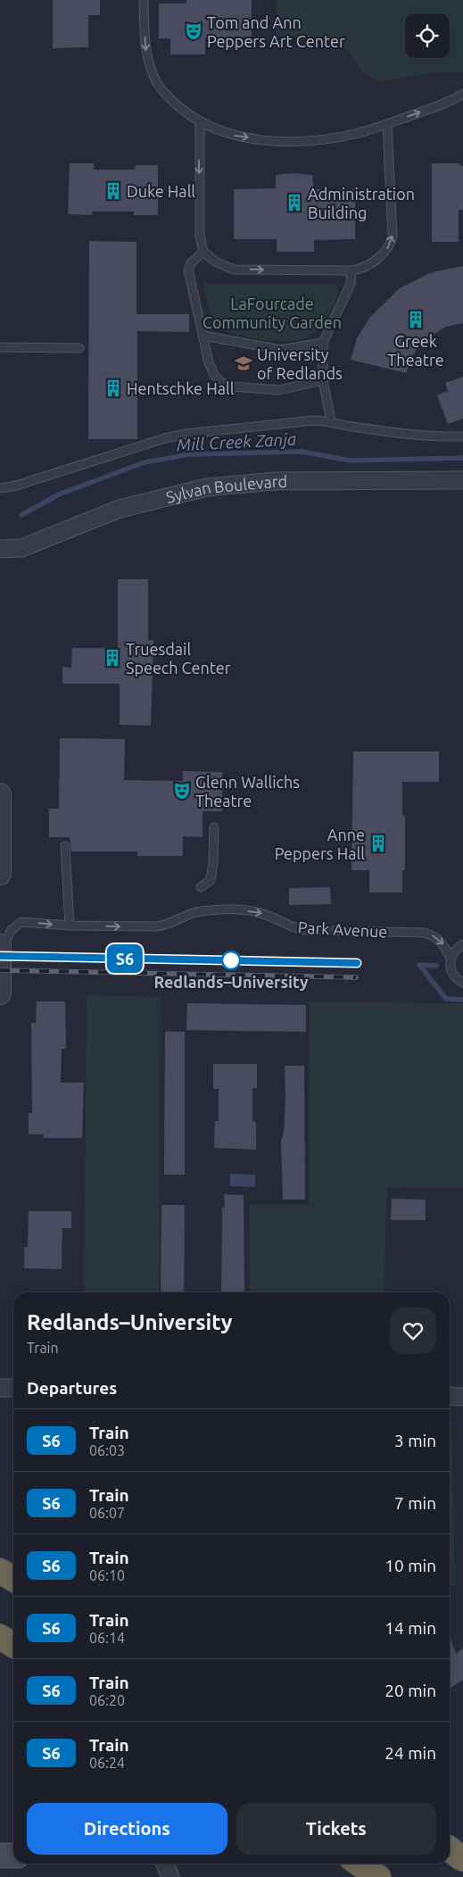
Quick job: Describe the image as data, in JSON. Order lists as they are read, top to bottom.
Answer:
{
  "streets": {
    "street": ["Sylvan Boulevard"],
    "lane": ["Park Avenue"]
  },
  "one_way": ["Park Avenue"],
  "water": ["Mill Creek Zanja"],
  "parks": ["LaFourcade Community Garden"],
  "places": {
    "theatre": ["Tom and Ann Peppers Art Center", "Glenn Wallichs Theatre"],
    "building": [
      "Duke Hall",
      "Administration Building",
      "Greek Theatre",
      "Hentschke Hall",
      "Truesdail Speech Center",
      "Anne Peppers Hall"
    ],
    "school or university": ["University of Redlands"],
    "other": ["Redlands–University"]
  },
  "page": {
    "on_map": "S6",
    "heading": [
      ["Redlands–University", "Train"],
      "Departures"
    ],
    "list": [
      {
        "mark": "S6",
        "name": "Train",
        "note": "06:03",
        "value": "3 min"
      },
      {
        "mark": "S6",
        "name": "Train",
        "note": "06:07",
        "value": "7 min"
      },
      {
        "mark": "S6",
        "name": "Train",
        "note": "06:10",
        "value": "10 min"
      },
      {
        "mark": "S6",
        "name": "Train",
        "note": "06:14",
        "value": "14 min"
      },
      {
        "mark": "S6",
        "name": "Train",
        "note": "06:20",
        "value": "20 min"
      },
      {
        "mark": "S6",
        "name": "Train",
        "note": "06:24",
        "value": "24 min"
      }
    ],
    "buttons": ["Directions", "Tickets"]
  }
}
